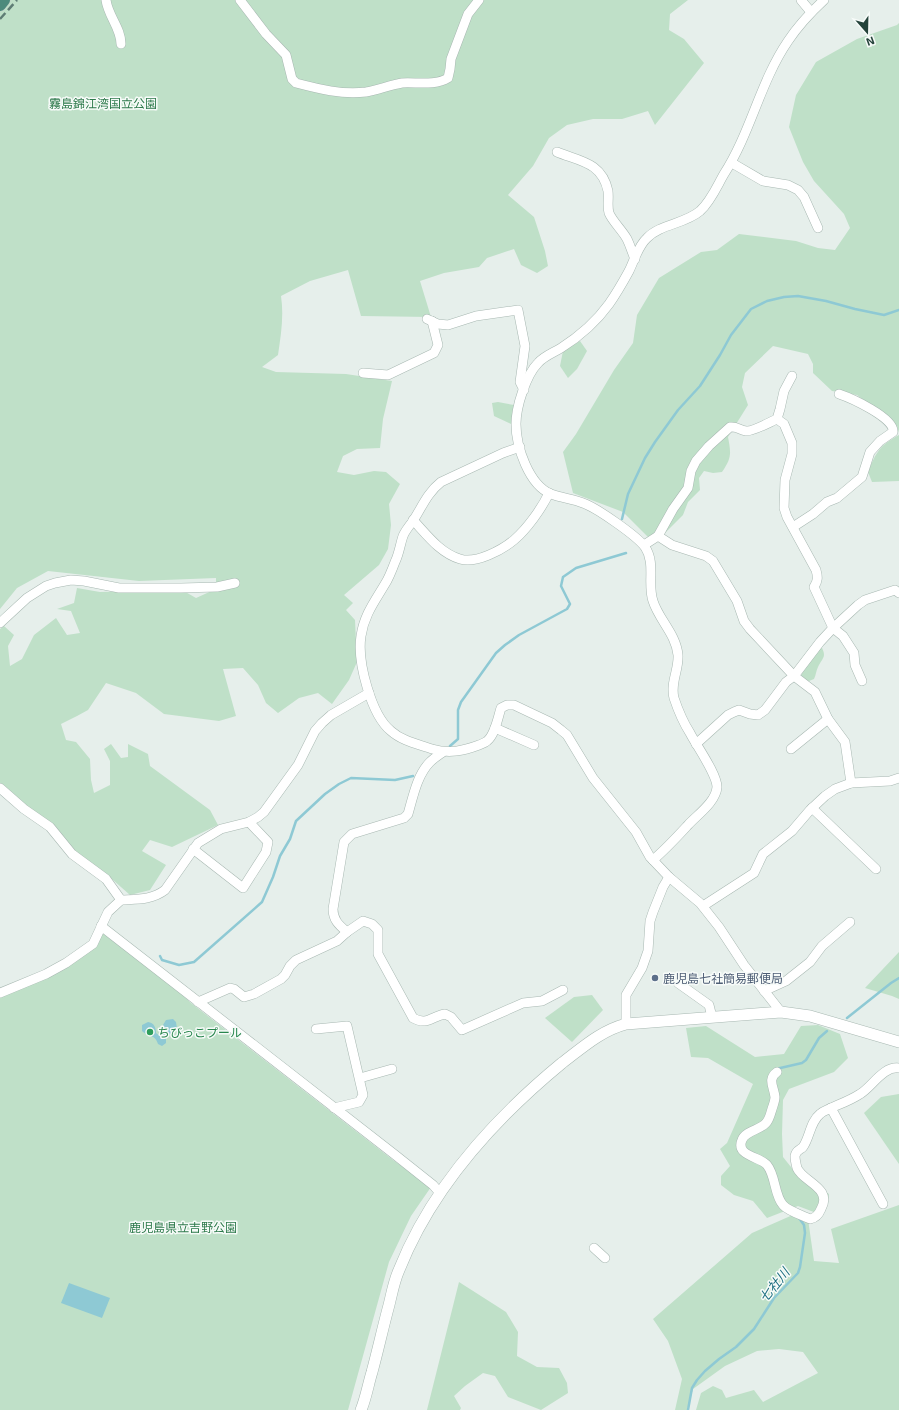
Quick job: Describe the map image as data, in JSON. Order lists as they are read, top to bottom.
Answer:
{
  "water": ["七社川"],
  "parks": ["霧島錦江湾国立公園", "鹿児島県立吉野公園"],
  "places": ["鹿児島七社簡易郵便局", "ちびっこプール"],
  "north": "bottom"
}
